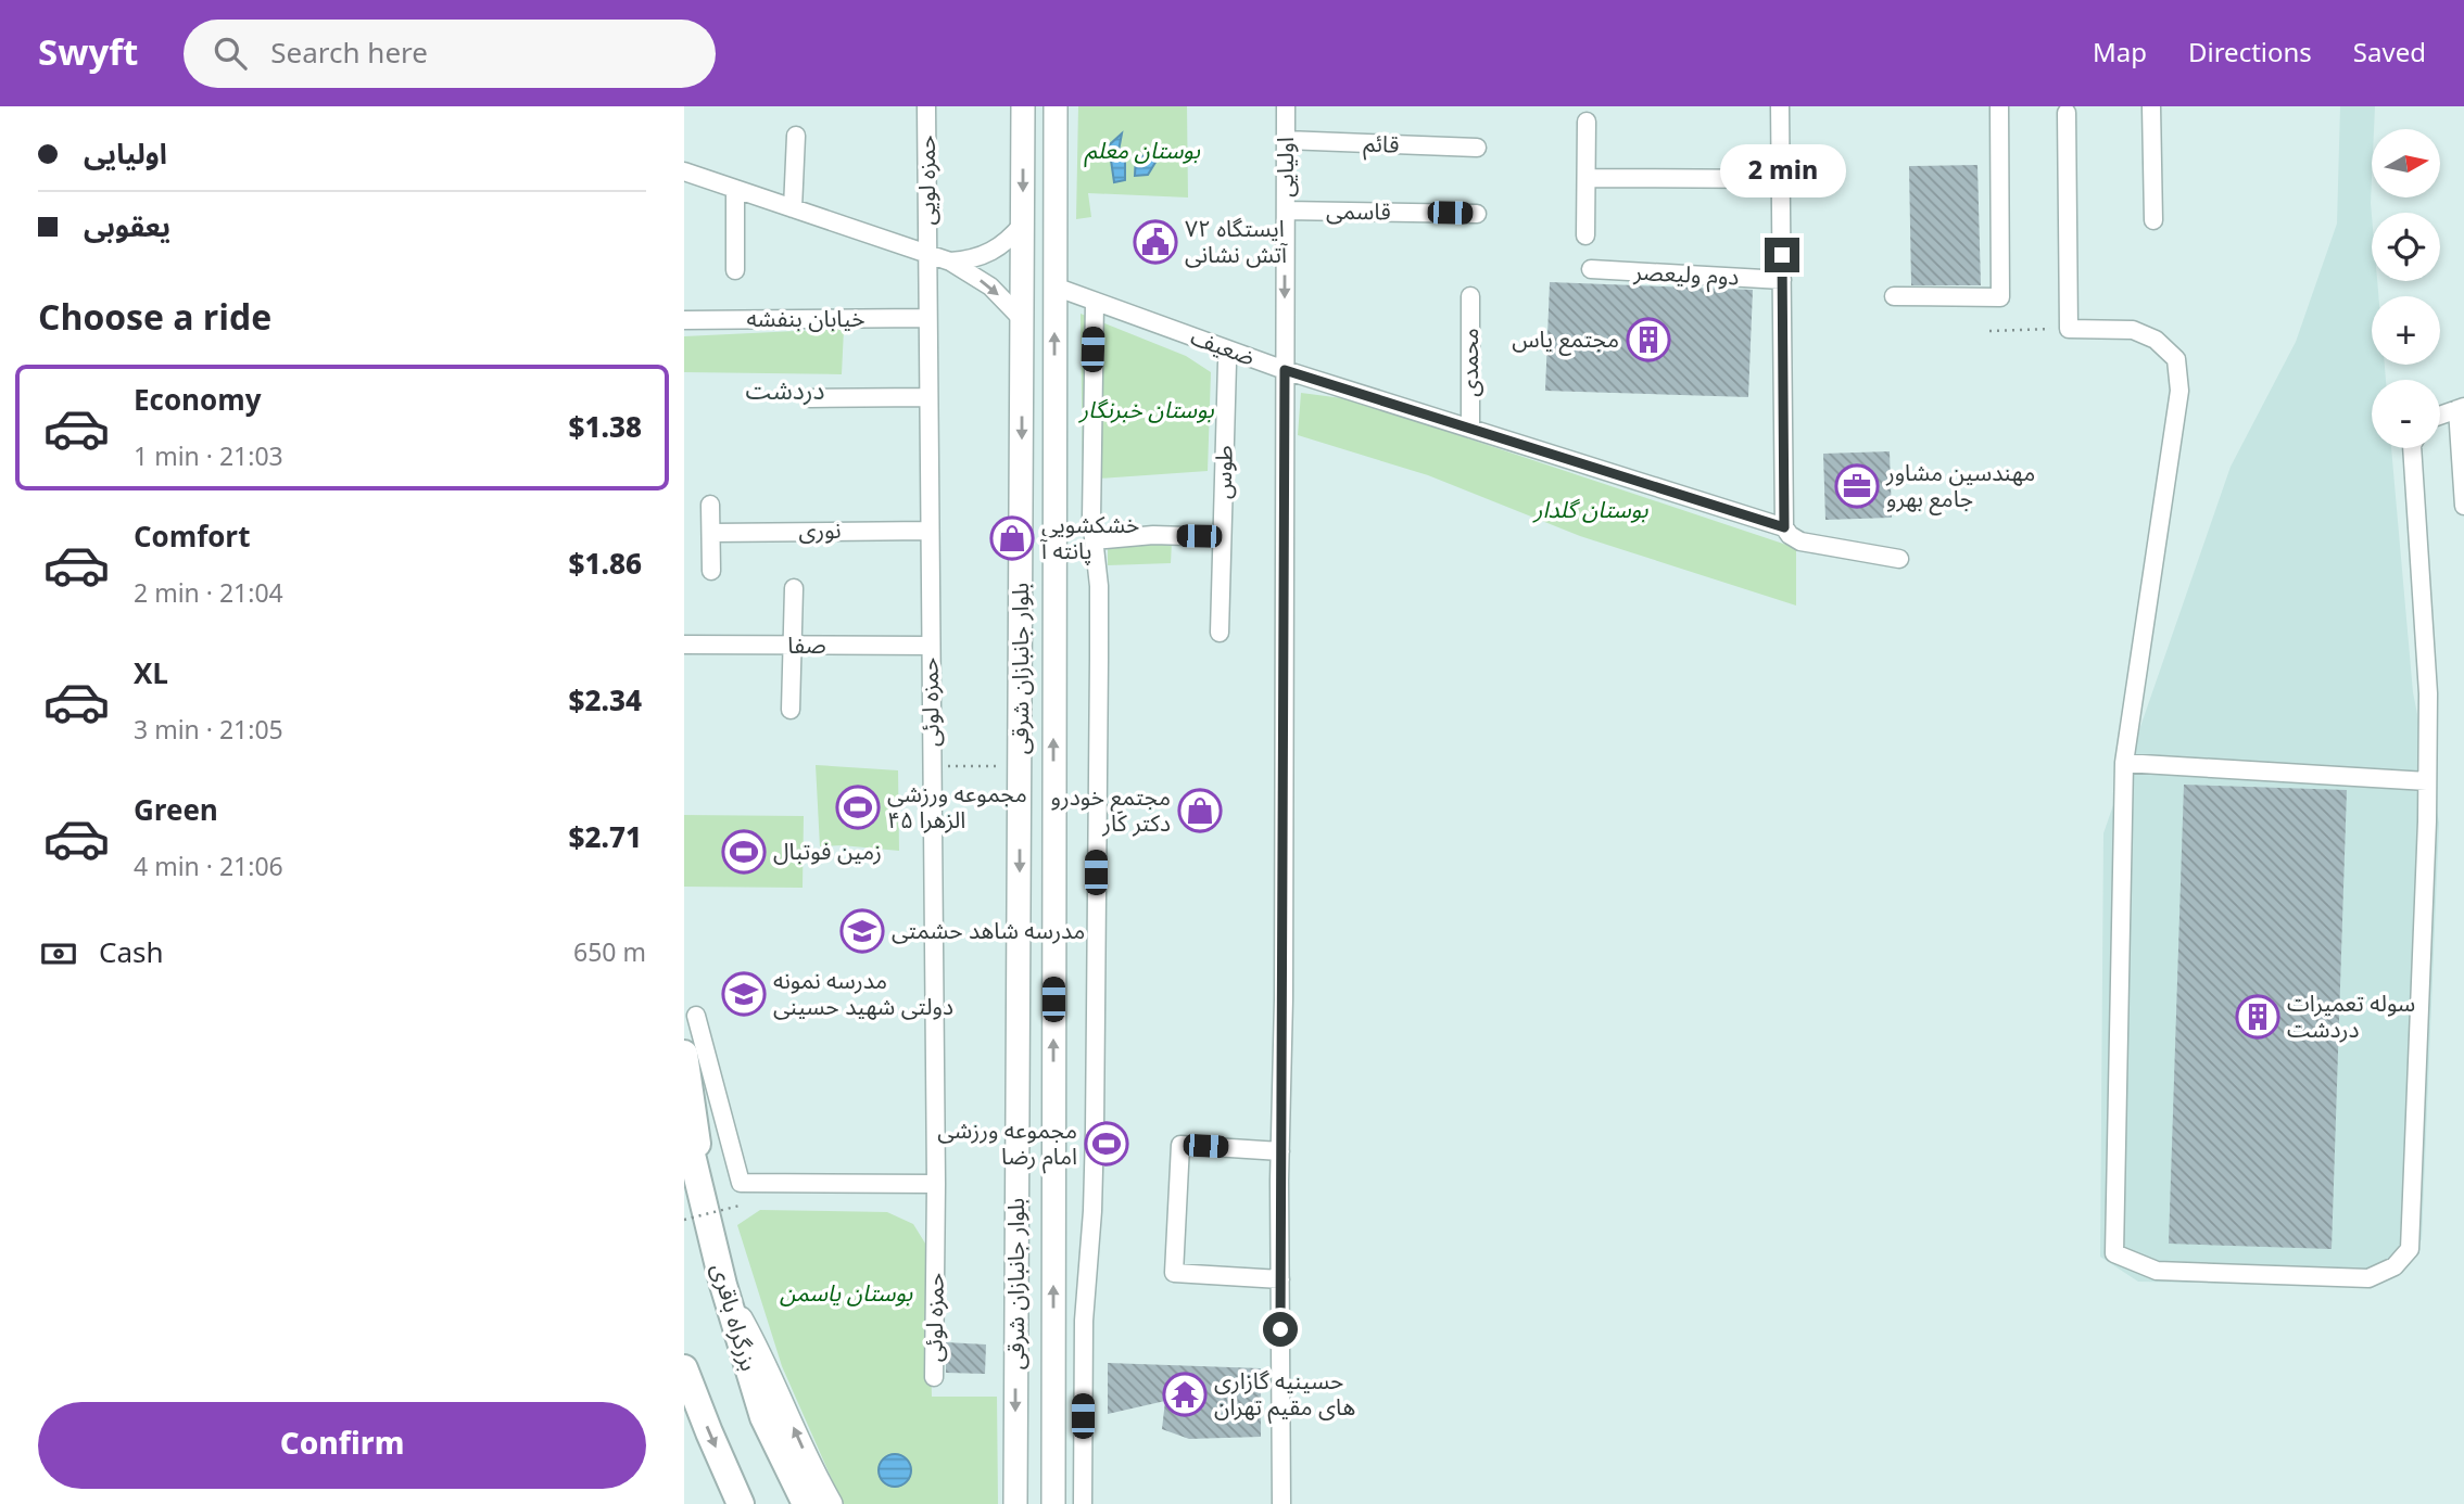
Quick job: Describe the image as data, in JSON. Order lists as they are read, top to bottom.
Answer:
{
  "streets": {
    "highway": ["بزرگراه باقری"],
    "main road": ["بلوار جانبازان شرقی"],
    "street": [
      "قائم",
      "اولیایی",
      "حمزه لویی",
      "قاسمی",
      "دوم ولیعصر",
      "خیابان بنفشه",
      "ضعیف",
      "محمدی",
      "طوس",
      "نوری",
      "صفا",
      "حمزه لوئی"
    ]
  },
  "crossings": [
    ["قائم", "اولیایی"],
    ["اولیایی", "قاسمی"],
    ["اولیایی", "ضعیف"],
    ["حمزه لویی", "حمزه لوئی"],
    ["خیابان بنفشه", "حمزه لوئی"],
    ["ضعیف", "محمدی"],
    ["ضعیف", "بلوار جانبازان شرقی"],
    ["نوری", "حمزه لوئی"],
    ["صفا", "حمزه لوئی"]
  ],
  "districts": ["دردشت"],
  "parks": [
    "بوستان معلم",
    "بوستان خبرنگار",
    "بوستان گلدار",
    "بوستان یاسمن"
  ],
  "places": {
    "public building": ["ایستگاه ۷۲ آتش نشانی"],
    "building": ["مجتمع یاس", "سوله تعمیرات دردشت"],
    "office": ["مهندسین مشاور جامع بهرو"],
    "shop": ["خشکشویی پانته آ", "مجتمع خودرو دکتر کار"],
    "sports": ["مجموعه ورزشی الزهرا ۴۵", "زمین فوتبال", "مجموعه ورزشی امام رضا"],
    "school or university": ["مدرسه شاهد حشمتی", "مدرسه نمونه دولتی شهید حسینی"],
    "temple": ["حسینیه گازاری های مقیم تهران"]
  },
  "north": "right",
  "page": {
    "header": "Swyft",
    "search": "Search here",
    "nav": ["Map", "Directions", "Saved"],
    "banner": ["اولیایی", "یعقوبی"],
    "map_buttons": ["+", "−"],
    "bubble": "2 min",
    "heading": "Choose a ride",
    "list": [
      {
        "name": "Economy",
        "note": "1 min · 21:03",
        "value": "$1.38"
      },
      {
        "name": "Comfort",
        "note": "2 min · 21:04",
        "value": "$1.86"
      },
      {
        "name": "XL",
        "note": "3 min · 21:05",
        "value": "$2.34"
      },
      {
        "name": "Green",
        "note": "4 min · 21:06",
        "value": "$2.71"
      }
    ],
    "pay": ["Cash", "650 m"],
    "buttons": "Confirm"
  }
}
